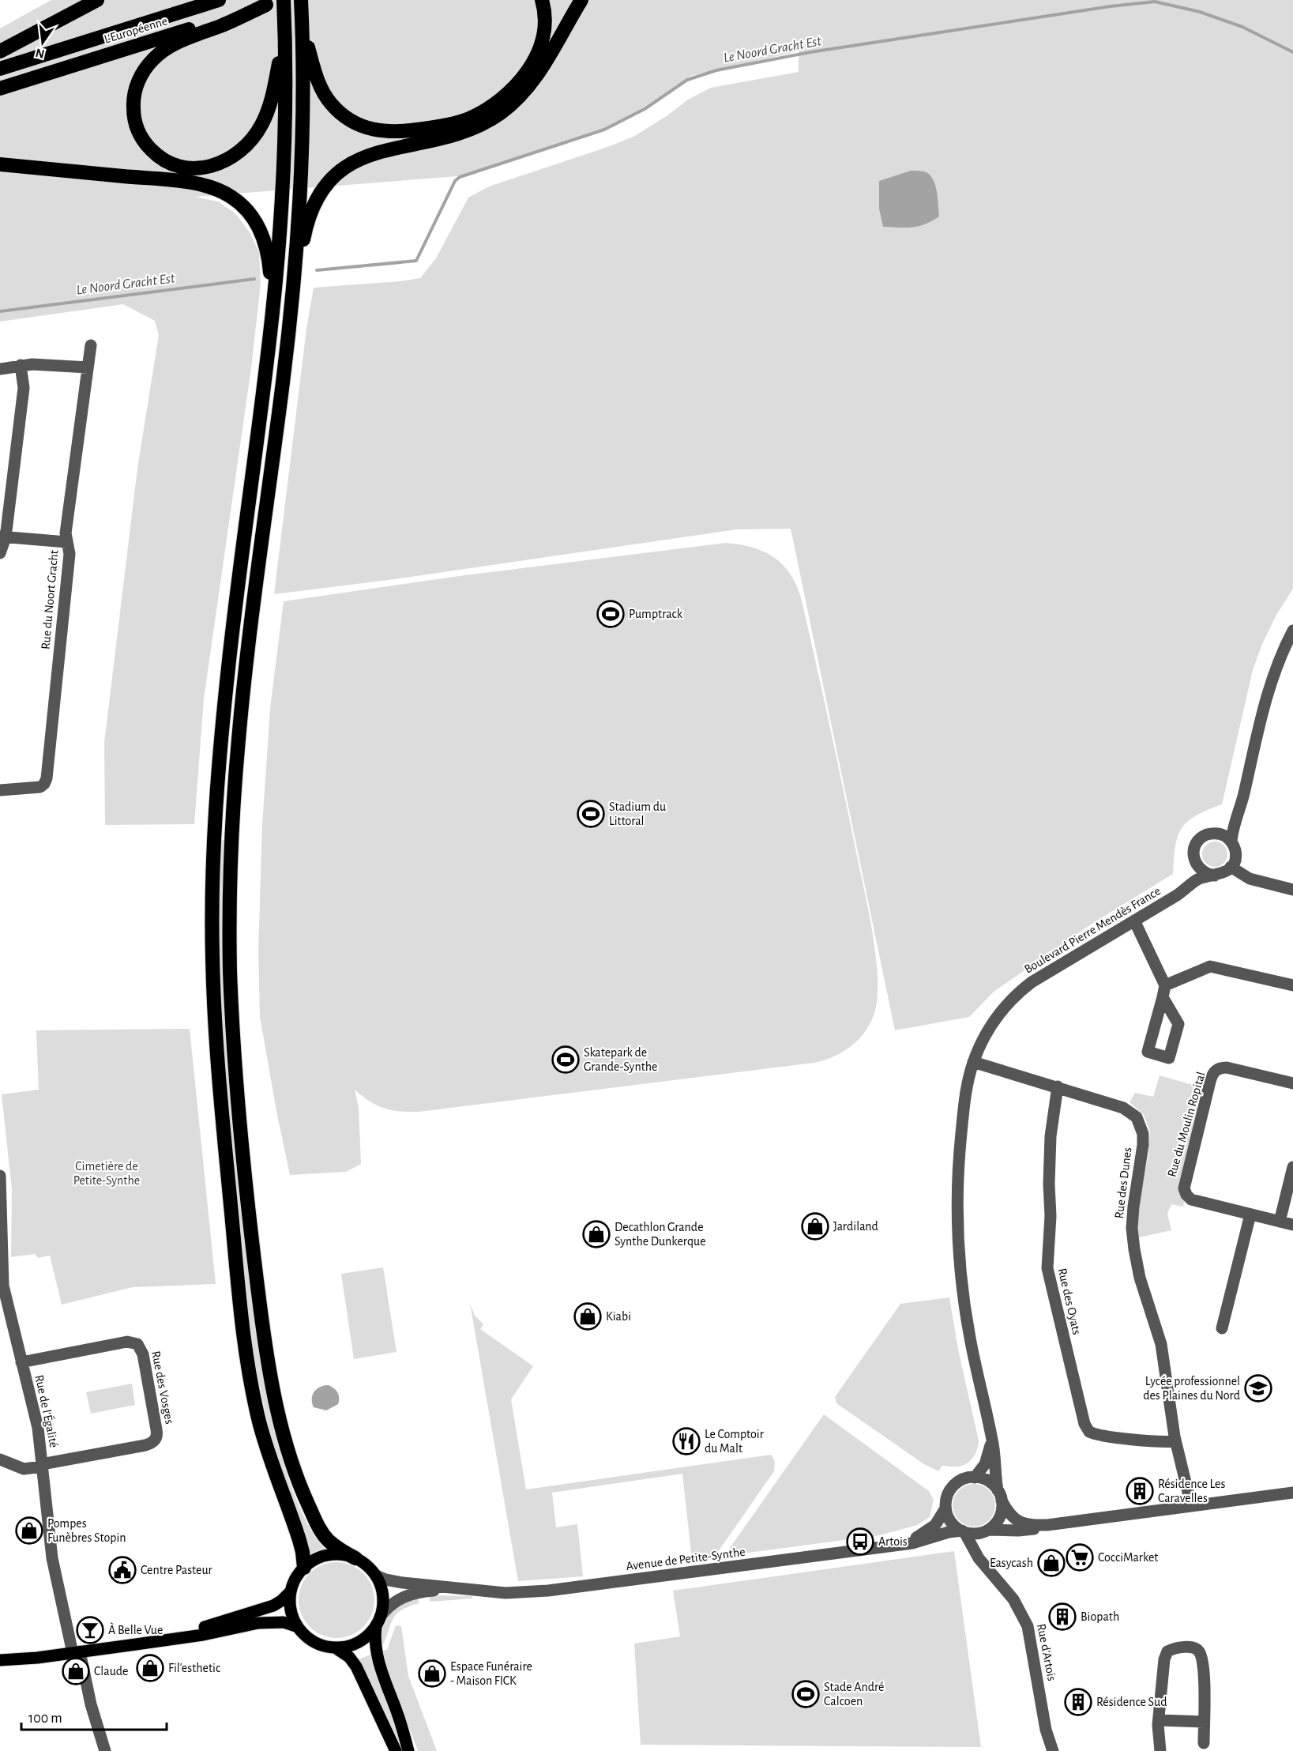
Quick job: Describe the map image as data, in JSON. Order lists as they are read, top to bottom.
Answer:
{
  "streets": {
    "highway": ["L'Européenne"],
    "street": [
      "Rue du Noort Gracht",
      "Boulevard Pierre Mendès France",
      "Rue du Moulin Ropital",
      "Rue des Dunes",
      "Rue des Oyats",
      "Rue des Vosges",
      "Rue de l'Égalité",
      "Avenue de Petite-Synthe",
      "Rue d'Artois"
    ]
  },
  "crossings": [
    ["Boulevard Pierre Mendès France", "Rue des Dunes"],
    ["Boulevard Pierre Mendès France", "Avenue de Petite-Synthe"],
    ["Boulevard Pierre Mendès France", "Rue d'Artois"],
    ["Rue des Dunes", "Rue des Oyats"],
    ["Rue des Vosges", "Rue de l'Égalité"],
    ["Avenue de Petite-Synthe", "Rue d'Artois"]
  ],
  "water": ["Le Noord Gracht Est"],
  "parks": ["Cimetière de Petite-Synthe"],
  "places": {
    "sports": [
      "Pumptrack",
      "Stadium du Littoral",
      "Skatepark de Grande-Synthe",
      "Stade André Calcoen"
    ],
    "shop": [
      "Jardiland",
      "Decathlon Grande Synthe Dunkerque",
      "Kiabi",
      "Pompes Funèbres Stopin",
      "Easycash",
      "Fil'esthetic",
      "Claude",
      "Espace Funéraire - Maison FICK"
    ],
    "school or university": ["Lycée professionnel des Plaines du Nord"],
    "restaurant": ["Le Comptoir du Malt"],
    "building": ["Résidence Les Caravelles", "Biopath", "Résidence Sud"],
    "bus stop": ["Artois"],
    "supermarket": ["CocciMarket"],
    "public building": ["Centre Pasteur"],
    "bar": ["À Belle Vue"]
  },
  "scale_bar": "100 m",
  "north": "bottom"
}
